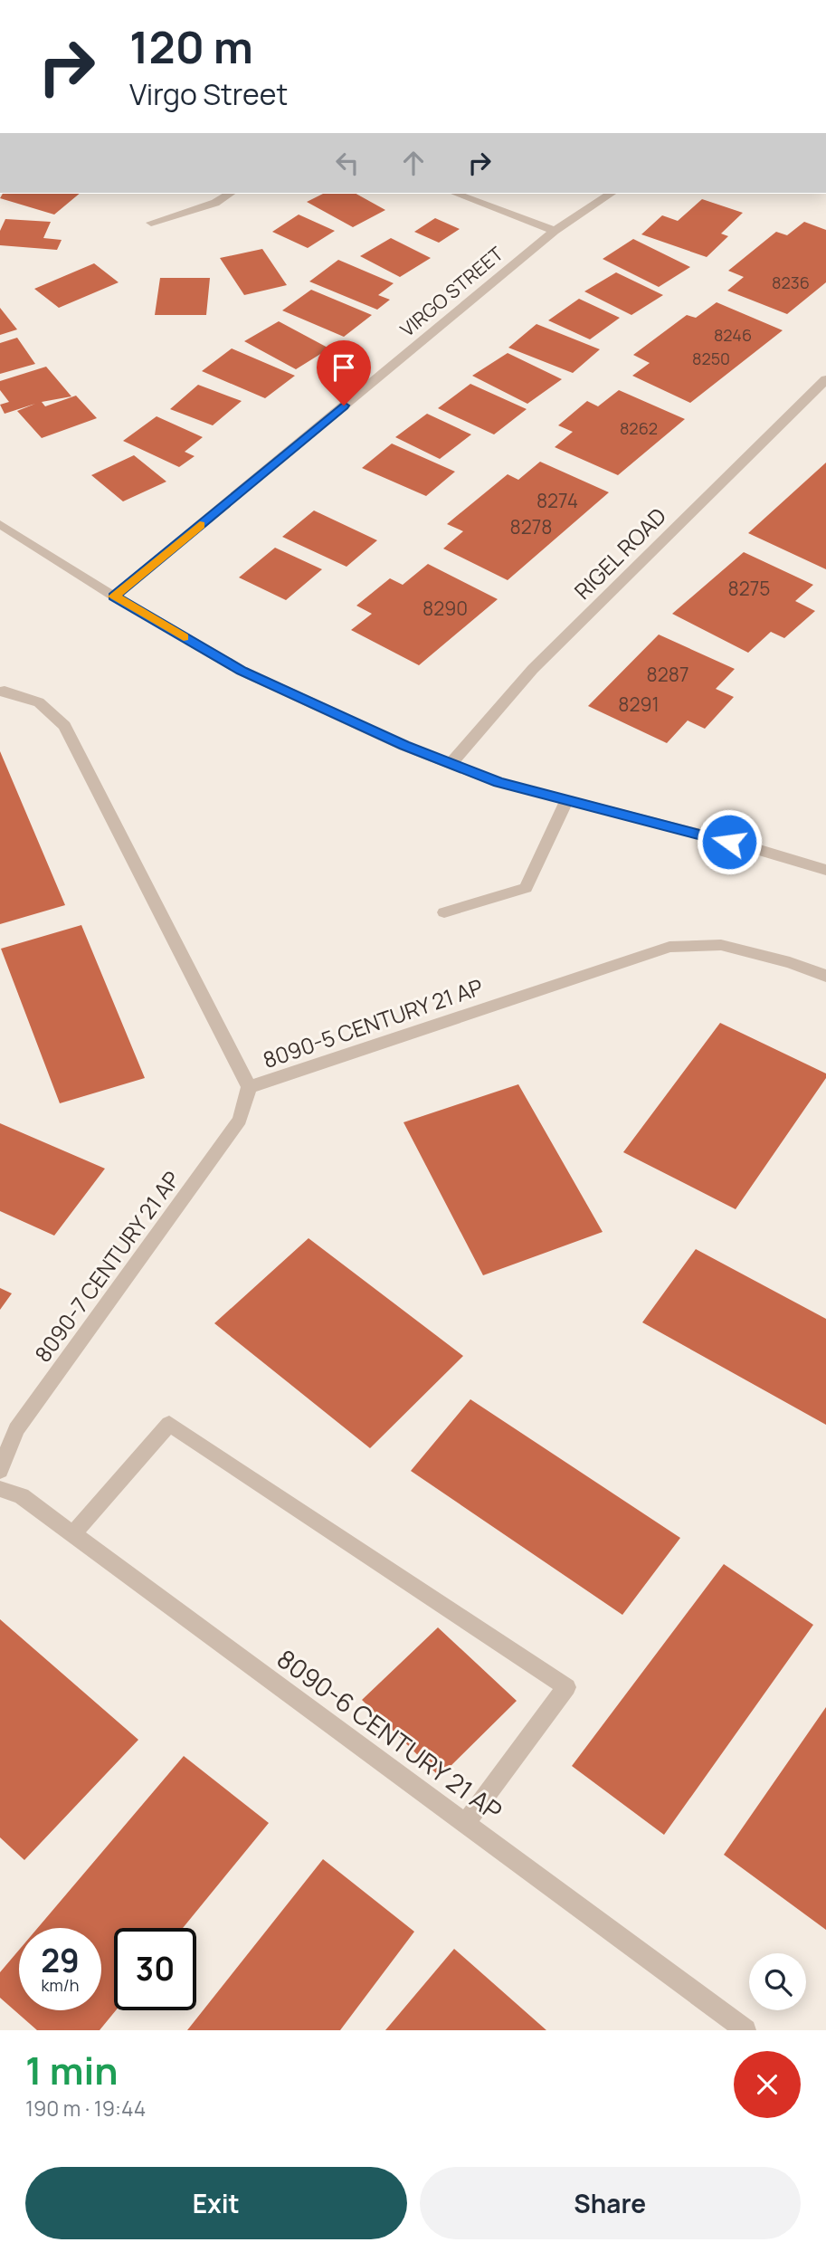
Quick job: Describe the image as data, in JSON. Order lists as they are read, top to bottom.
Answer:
{
  "streets": {
    "street": [
      "VIRGO STREET",
      "RIGEL ROAD",
      "8090-5 CENTURY 21 AP",
      "8090-7 CENTURY 21 AP",
      "8090-6 CENTURY 21 AP"
    ]
  },
  "crossings": [
    ["8090-5 CENTURY 21 AP", "8090-7 CENTURY 21 AP"]
  ],
  "house_numbers": [
    "8236",
    "8246",
    "8250",
    "8262",
    "8274",
    "8278",
    "8275",
    "8290",
    "8287",
    "8291"
  ],
  "page": {
    "turn": ["120 m", "Virgo Street"],
    "speed": "29 km/h",
    "limit": "30",
    "heading": ["1 min", "190 m · 19:44"],
    "buttons": ["Exit", "Share"]
  }
}
